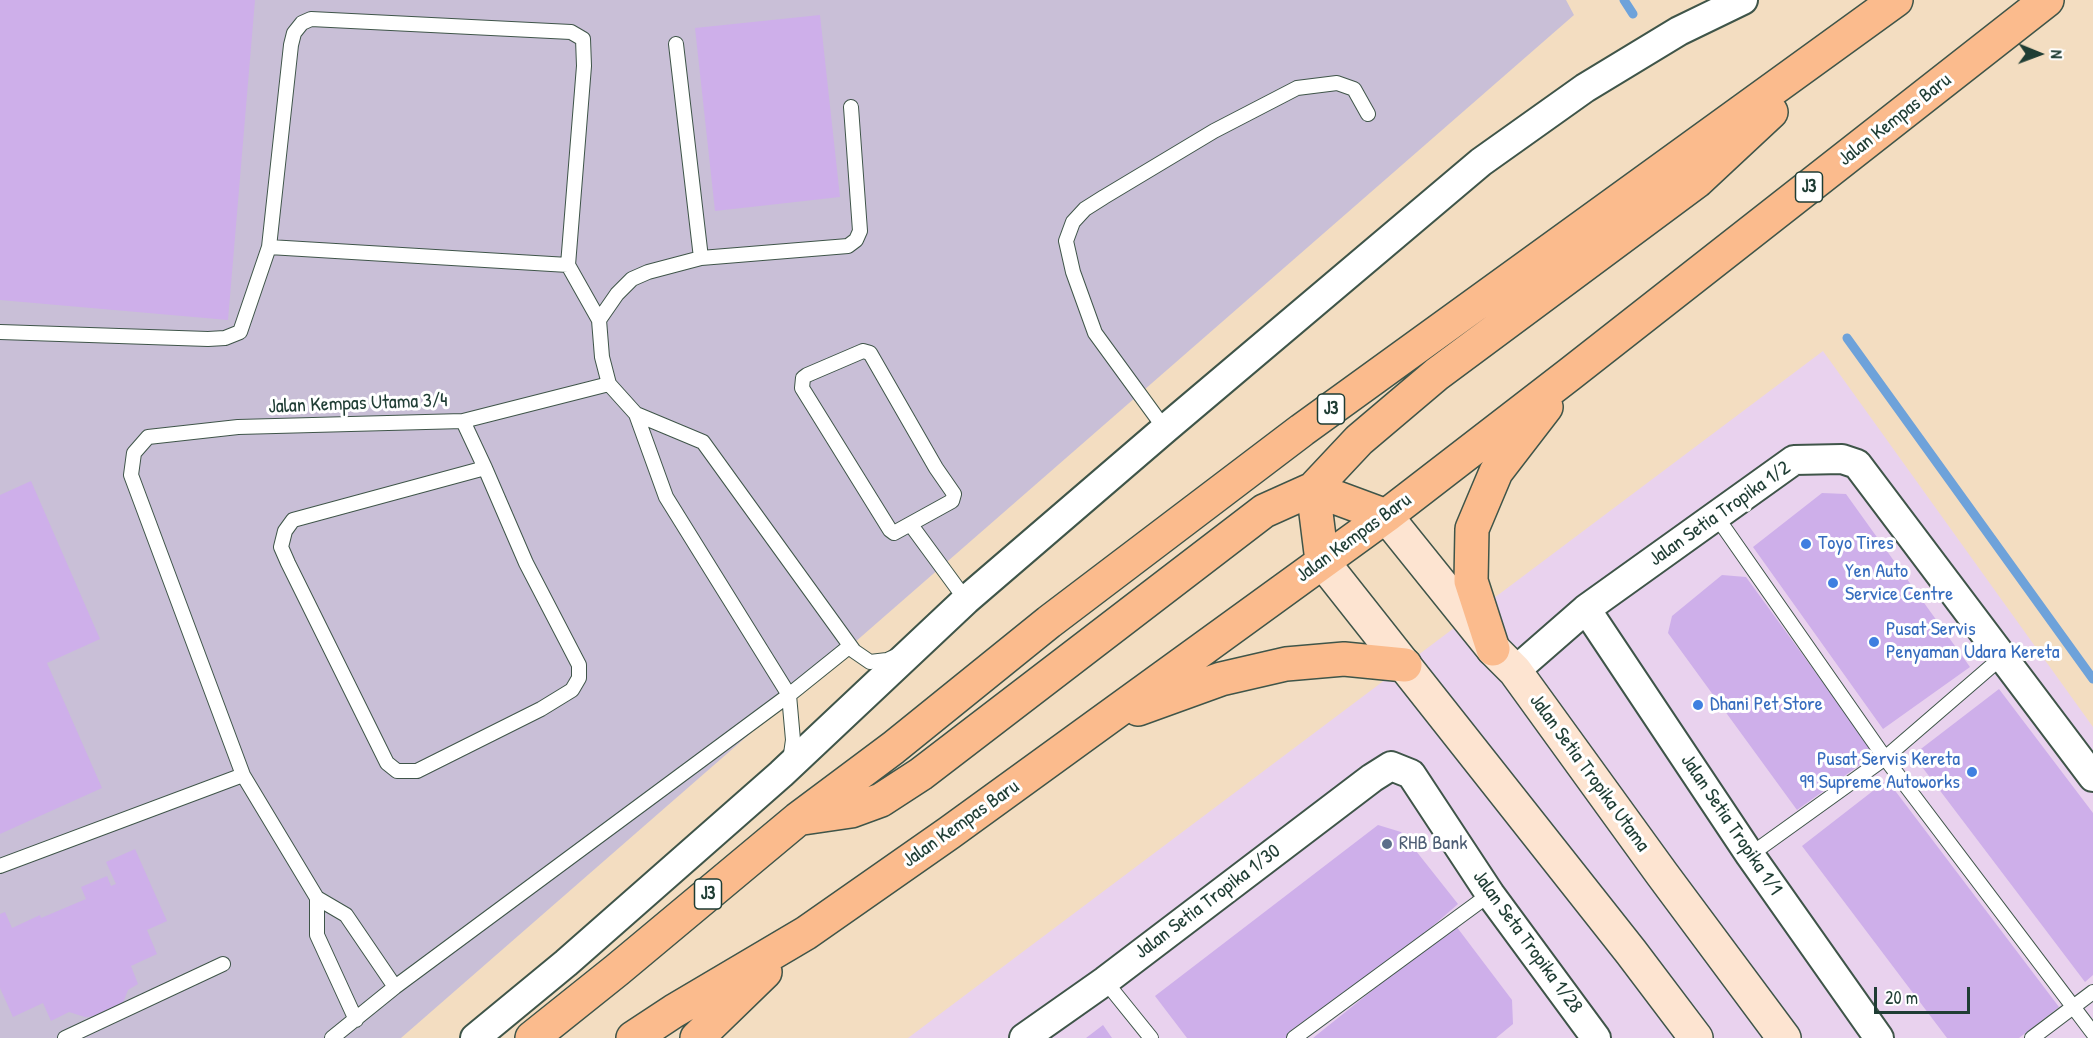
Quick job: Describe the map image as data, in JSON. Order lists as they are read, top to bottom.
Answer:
{
  "streets": {
    "main road": ["Jalan Kempas Baru", "J3", "Jalan Setia Tropika Utama"],
    "street": [
      "Jalan Setia Tropika 1/2",
      "Jalan Setia Tropika 1/1",
      "Jalan Setia Tropika 1/30",
      "Jalan Seta Tropika 1/28"
    ],
    "lane": ["Jalan Kempas Utama 3/4"]
  },
  "crossings": [
    ["Jalan Kempas Baru", "Jalan Setia Tropika Utama"],
    ["Jalan Setia Tropika 1/2", "Jalan Setia Tropika Utama"],
    ["Jalan Setia Tropika 1/2", "Jalan Setia Tropika 1/1"],
    ["Jalan Setia Tropika 1/30", "Jalan Seta Tropika 1/28"]
  ],
  "places": [
    "Toyo Tires",
    "Yen Auto Service Centre",
    "Pusat Servis Penyaman Udara Kereta",
    "Dhani Pet Store",
    "Pusat Servis Kereta 99 Supreme Autoworks",
    "RHB Bank"
  ],
  "scale_bar": "20 m",
  "north": "right"
}
